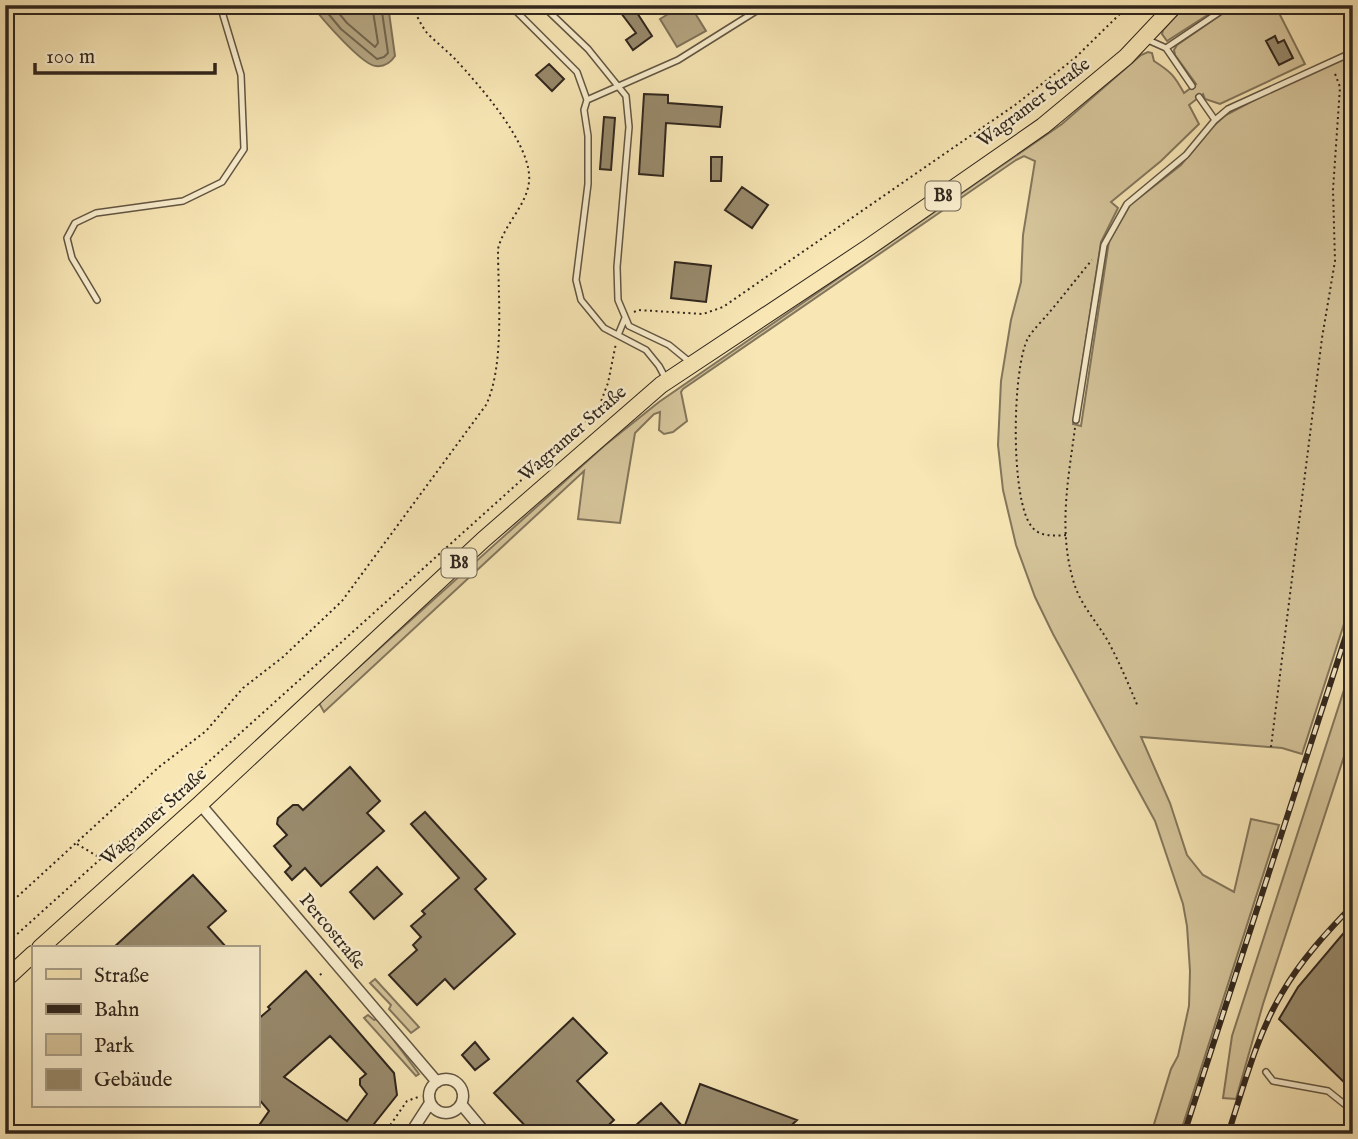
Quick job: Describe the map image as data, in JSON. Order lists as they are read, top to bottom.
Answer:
{
  "streets": {
    "main road": ["Wagramer Straße", "B8"],
    "street": ["Percostraße"]
  },
  "crossings": [
    ["Wagramer Straße", "Percostraße"]
  ],
  "legend": [
    "Straße",
    "Bahn",
    "Park",
    "Gebäude"
  ],
  "scale_bar": "100 m"
}
